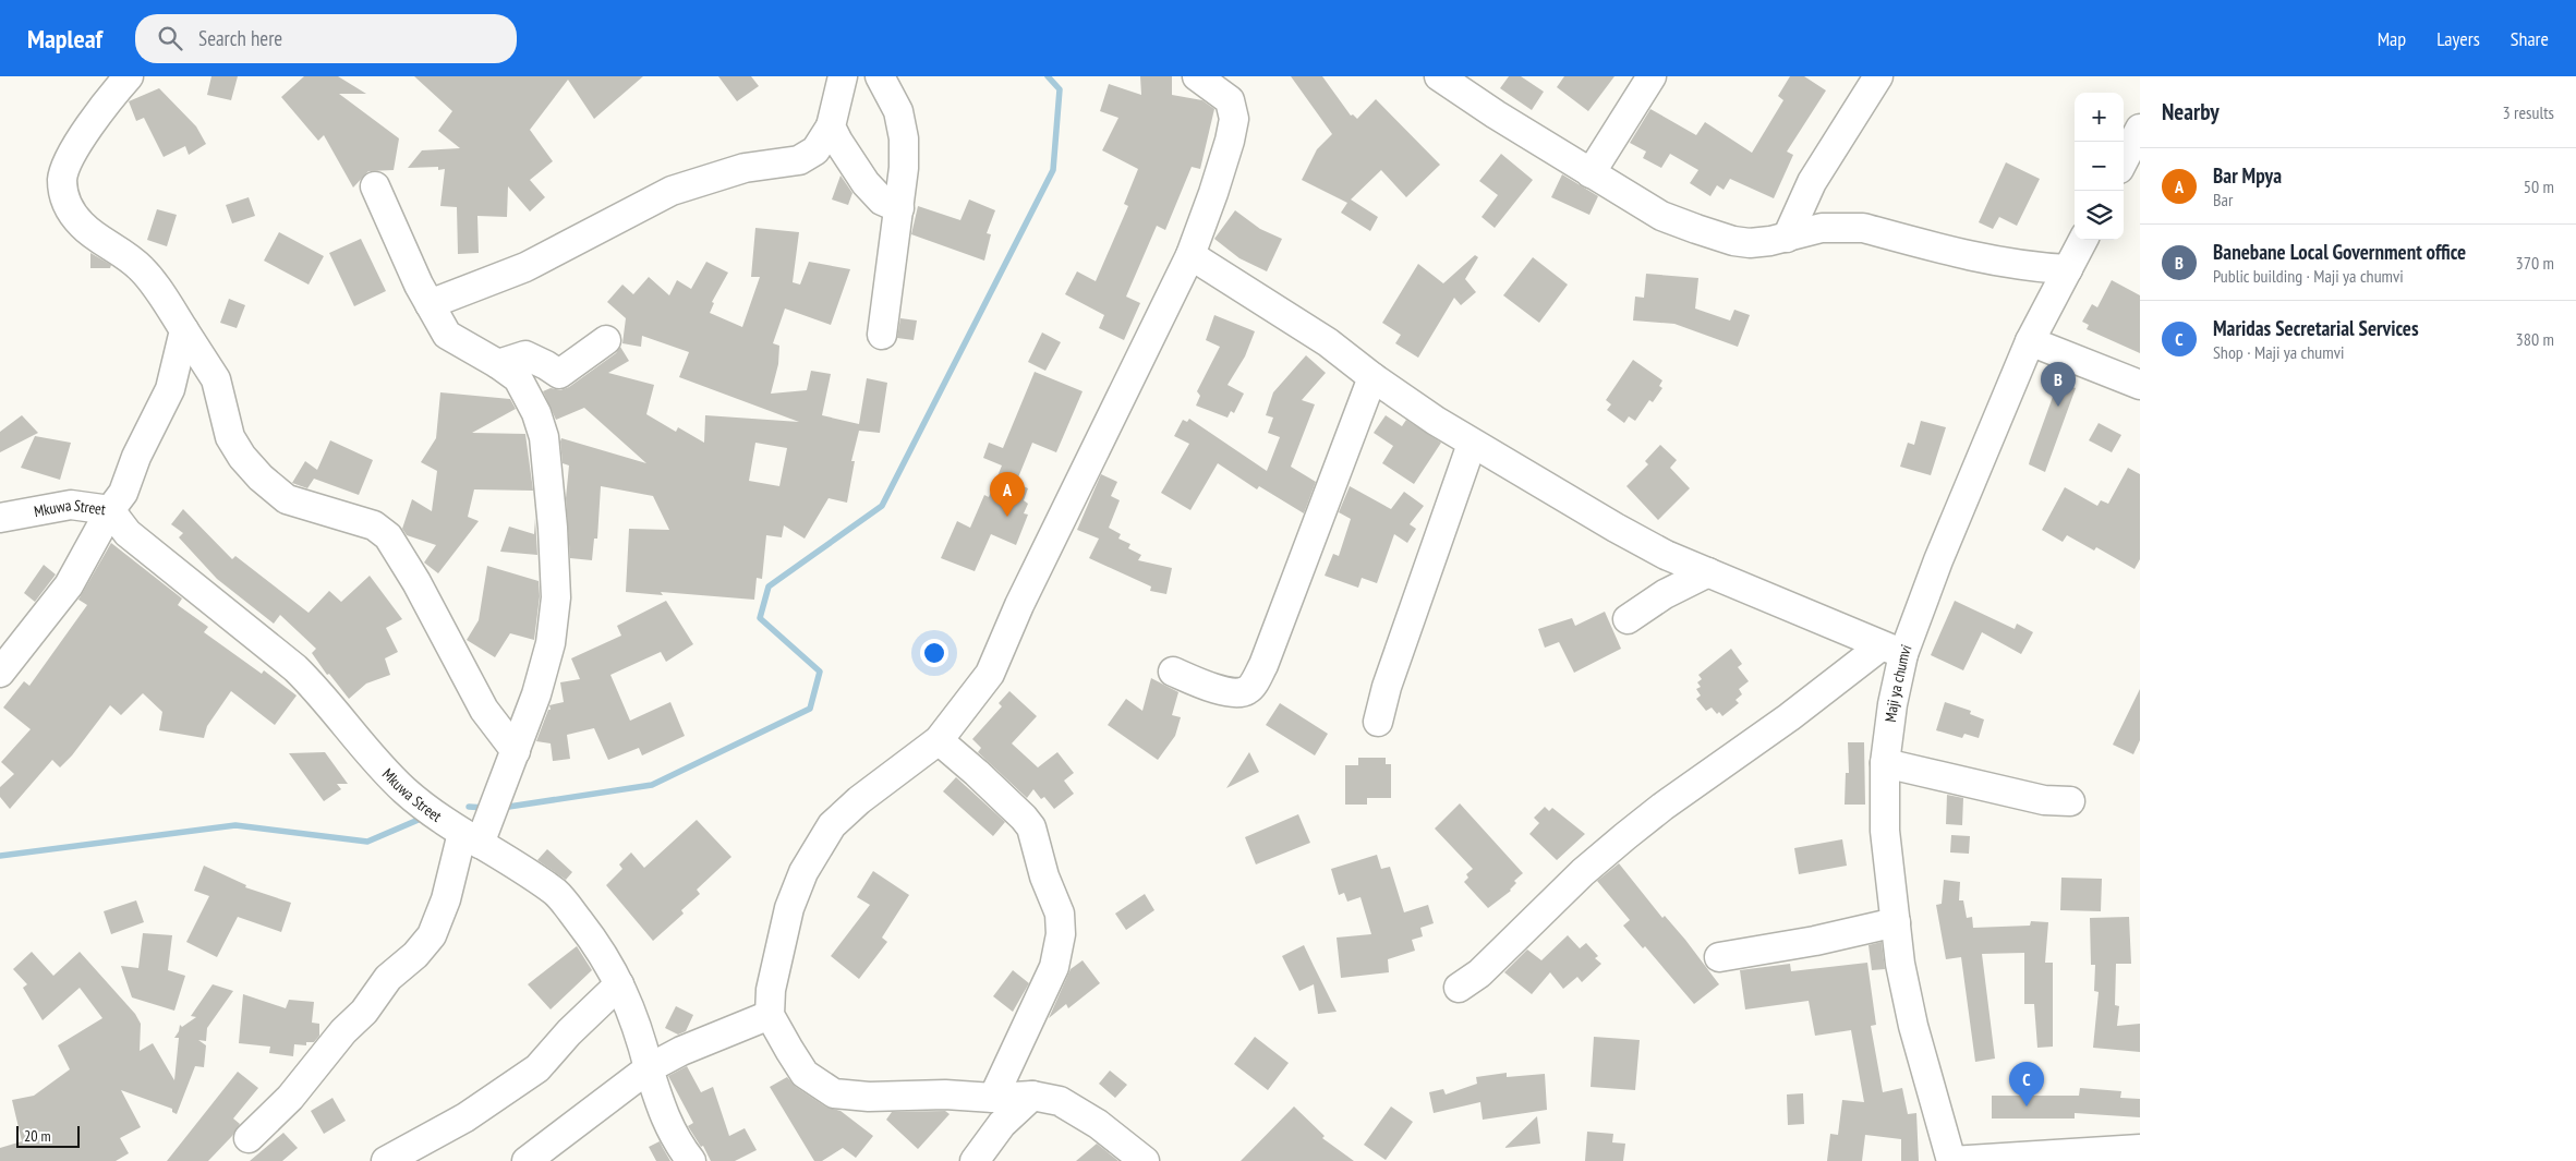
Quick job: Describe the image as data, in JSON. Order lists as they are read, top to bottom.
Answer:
{
  "streets": {
    "street": ["Mkuwa Street", "Maji ya chumvi"]
  },
  "scale_bar": "20 m",
  "page": {
    "header": "Mapleaf",
    "search": "Search here",
    "nav": ["Map", "Layers", "Share"],
    "heading": ["Nearby", "3 results"],
    "map_buttons": ["+", "−"],
    "list": [
      {
        "mark": "A",
        "name": "Bar Mpya",
        "note": "Bar",
        "value": "50 m"
      },
      {
        "mark": "B",
        "name": "Banebane Local Government office",
        "note": "Public building · Maji ya chumvi",
        "value": "370 m"
      },
      {
        "mark": "C",
        "name": "Maridas Secretarial Services",
        "note": "Shop · Maji ya chumvi",
        "value": "380 m"
      }
    ],
    "pins": ["B", "A", "C"],
    "scale": "20 m"
  }
}
